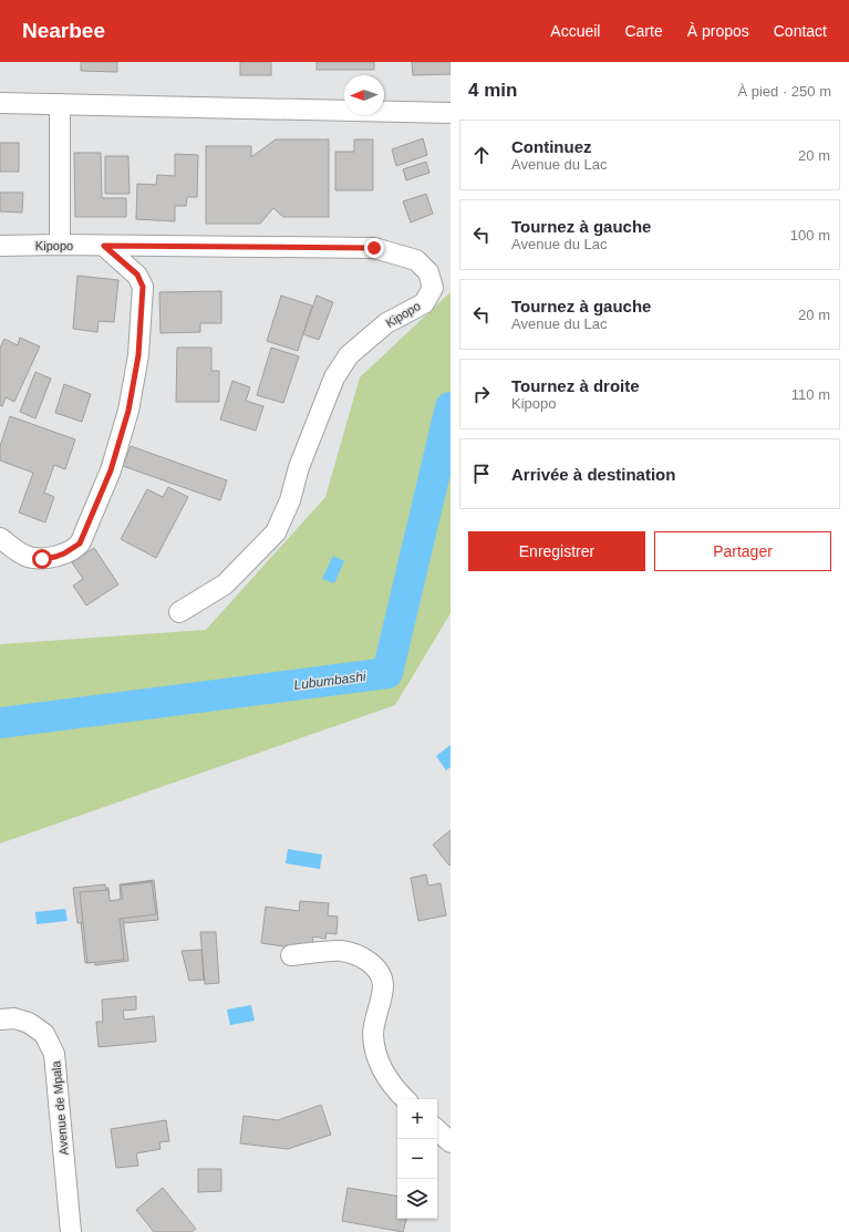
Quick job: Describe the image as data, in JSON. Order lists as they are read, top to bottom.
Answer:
{
  "streets": {
    "street": ["Kipopo", "Avenue de Mpala"]
  },
  "water": ["Lubumbashi"],
  "north": "left",
  "page": {
    "header": "Nearbee",
    "nav": [
      "Accueil",
      "Carte",
      "À propos",
      "Contact"
    ],
    "heading": ["4 min", "À pied · 250 m"],
    "list": [
      ["Continuez", "Avenue du Lac", "20 m"],
      ["Tournez à gauche", "Avenue du Lac", "100 m"],
      ["Tournez à gauche", "Avenue du Lac", "20 m"],
      ["Tournez à droite", "Kipopo", "110 m"],
      "Arrivée à destination"
    ],
    "buttons": ["Enregistrer", "Partager"],
    "map_buttons": ["+", "−"]
  }
}
